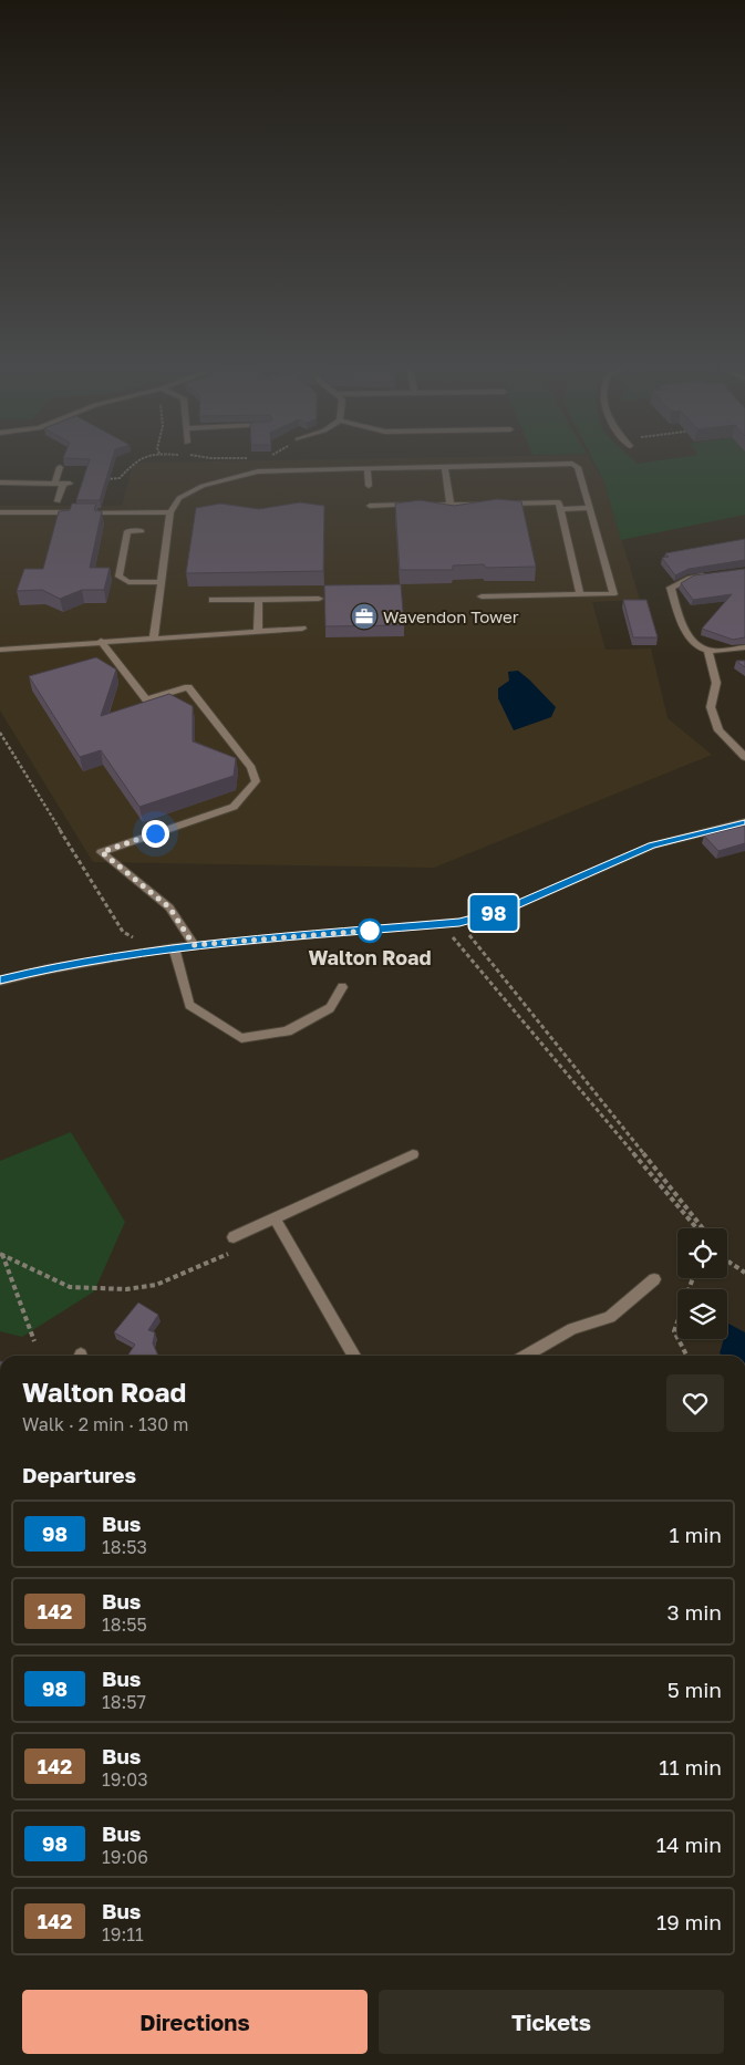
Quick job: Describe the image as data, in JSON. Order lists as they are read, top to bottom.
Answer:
{
  "places": {
    "office": ["Wavendon Tower"],
    "other": ["Walton Road"]
  },
  "lines": ["bus line 98"],
  "page": {
    "on_map": "98",
    "heading": [
      ["Walton Road", "Walk · 2 min · 130 m"],
      "Departures"
    ],
    "list": [
      {
        "mark": "98",
        "name": "Bus",
        "note": "18:53",
        "value": "1 min"
      },
      {
        "mark": "142",
        "name": "Bus",
        "note": "18:55",
        "value": "3 min"
      },
      {
        "mark": "98",
        "name": "Bus",
        "note": "18:57",
        "value": "5 min"
      },
      {
        "mark": "142",
        "name": "Bus",
        "note": "19:03",
        "value": "11 min"
      },
      {
        "mark": "98",
        "name": "Bus",
        "note": "19:06",
        "value": "14 min"
      },
      {
        "mark": "142",
        "name": "Bus",
        "note": "19:11",
        "value": "19 min"
      }
    ],
    "buttons": ["Directions", "Tickets"]
  }
}
